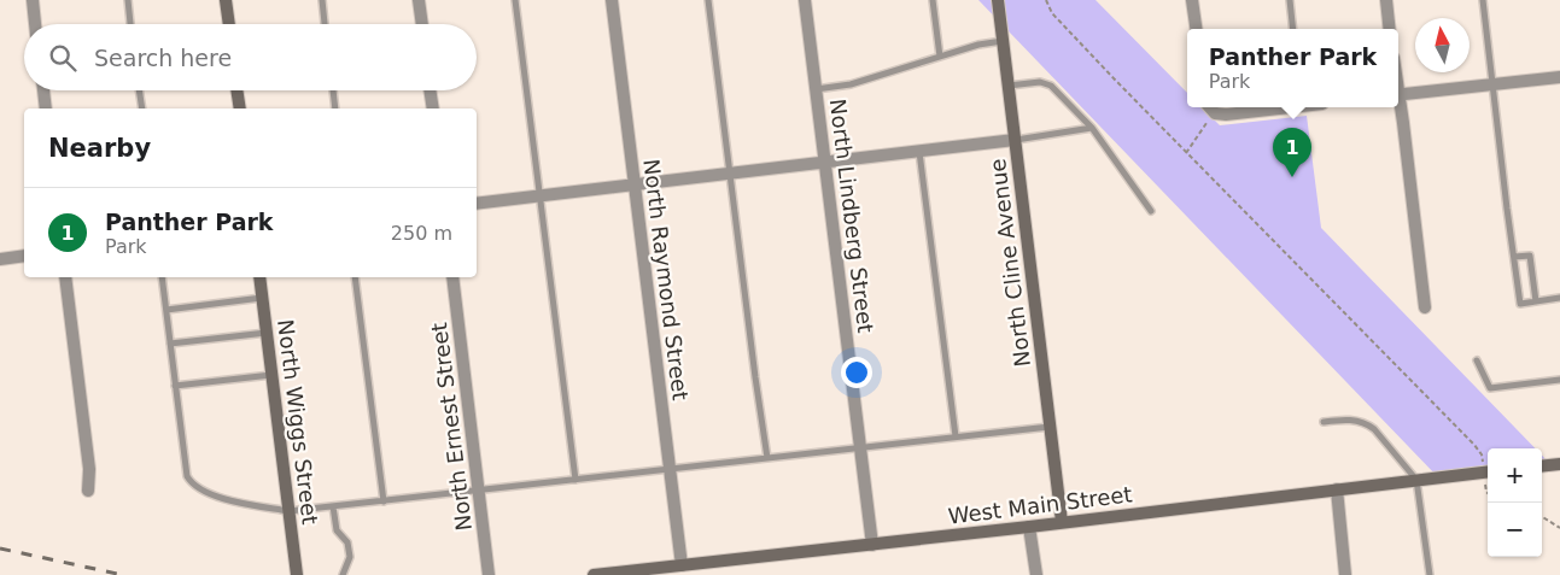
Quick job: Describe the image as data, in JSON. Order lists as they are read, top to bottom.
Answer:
{
  "streets": {
    "street": [
      "North Lindberg Street",
      "North Cline Avenue",
      "North Raymond Street",
      "North Wiggs Street",
      "North Ernest Street",
      "West Main Street"
    ]
  },
  "crossings": [
    ["North Lindberg Street", "West Main Street"],
    ["North Cline Avenue", "West Main Street"],
    ["North Raymond Street", "West Main Street"]
  ],
  "north": "top",
  "page": {
    "search": "Search here",
    "popup": ["Panther Park", "Park"],
    "heading": "Nearby",
    "pins": "1",
    "list": [
      {
        "mark": "1",
        "name": "Panther Park",
        "note": "Park",
        "value": "250 m"
      }
    ],
    "map_buttons": ["+", "−"]
  }
}
